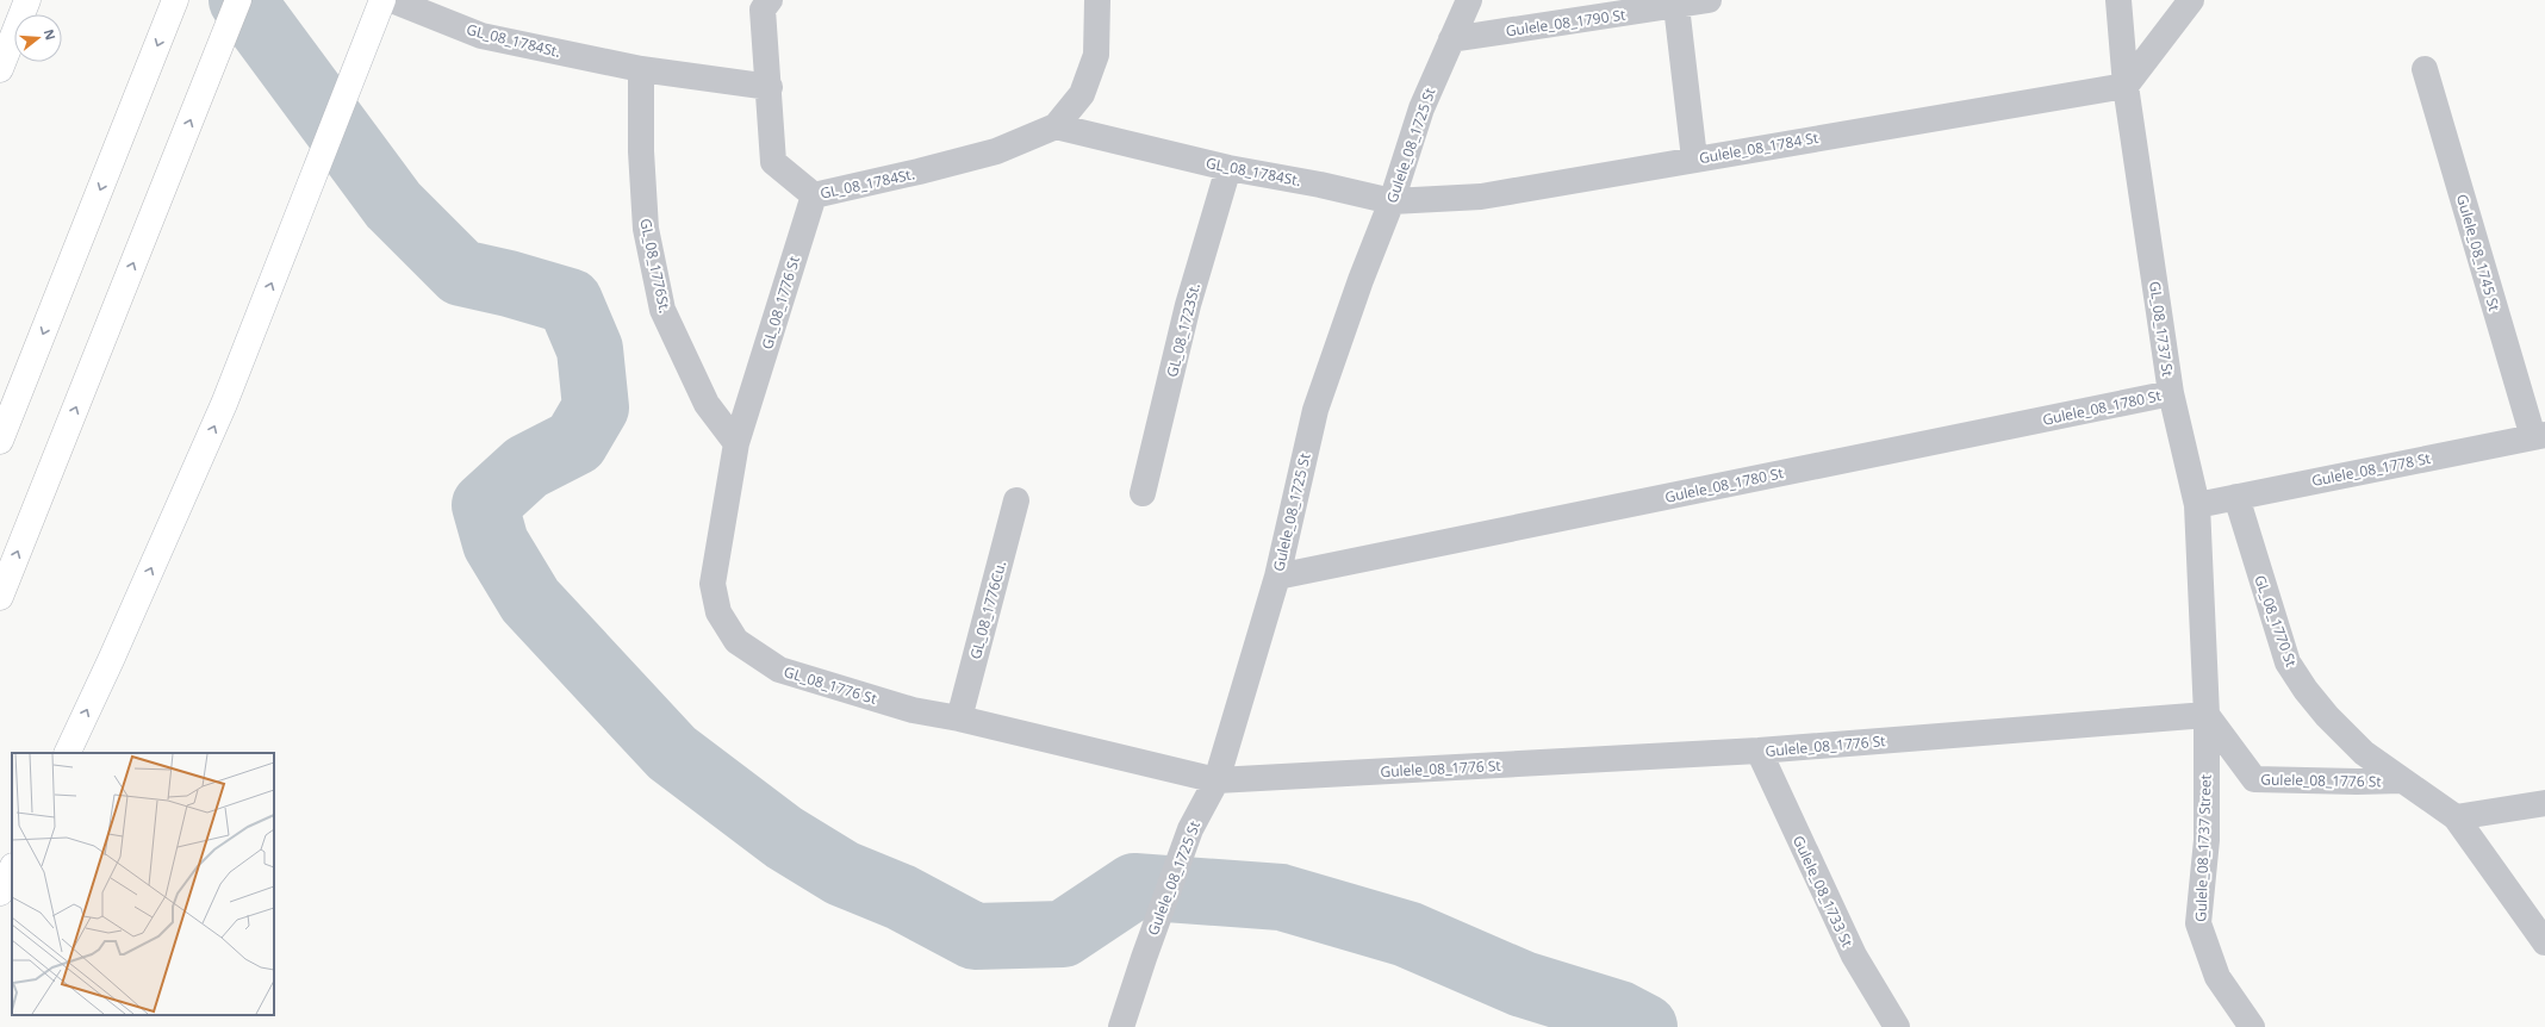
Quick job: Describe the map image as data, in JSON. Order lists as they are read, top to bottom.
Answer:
{
  "streets": {
    "street": [
      "Gulele_08_1790 St",
      "GL_08_1784St.",
      "Gulele_08_1725 St",
      "Gulele_08_1784 St",
      "Gulele_08_1745 St",
      "GL_08_1776St.",
      "GL_08_1776 St",
      "GL_08_1737 St",
      "GL_08_1723St.",
      "Gulele_08_1780 St",
      "Gulele_08_1778 St",
      "GL_08_1776Cu.",
      "GL_08_1770 St",
      "Gulele_08_1776 St",
      "Gulele_08_1737 Street",
      "Gulele_08_1733 St"
    ]
  },
  "crossings": [
    ["Gulele_08_1790 St", "Gulele_08_1725 St"],
    ["GL_08_1784St.", "Gulele_08_1725 St"],
    ["GL_08_1784St.", "Gulele_08_1784 St"],
    ["GL_08_1784St.", "GL_08_1776St."],
    ["GL_08_1784St.", "GL_08_1776 St"],
    ["GL_08_1784St.", "GL_08_1723St."],
    ["Gulele_08_1725 St", "Gulele_08_1784 St"],
    ["Gulele_08_1725 St", "GL_08_1776 St"],
    ["Gulele_08_1725 St", "Gulele_08_1780 St"],
    ["Gulele_08_1725 St", "Gulele_08_1776 St"],
    ["Gulele_08_1784 St", "GL_08_1737 St"],
    ["Gulele_08_1745 St", "Gulele_08_1778 St"],
    ["GL_08_1776St.", "GL_08_1776 St"],
    ["GL_08_1776 St", "GL_08_1776Cu."],
    ["GL_08_1776 St", "Gulele_08_1776 St"],
    ["GL_08_1737 St", "Gulele_08_1780 St"],
    ["GL_08_1737 St", "Gulele_08_1778 St"],
    ["GL_08_1737 St", "Gulele_08_1776 St"],
    ["GL_08_1737 St", "Gulele_08_1737 Street"],
    ["Gulele_08_1778 St", "GL_08_1770 St"],
    ["GL_08_1770 St", "Gulele_08_1776 St"],
    ["Gulele_08_1776 St", "Gulele_08_1737 Street"],
    ["Gulele_08_1776 St", "Gulele_08_1733 St"]
  ],
  "north": "right"
}
